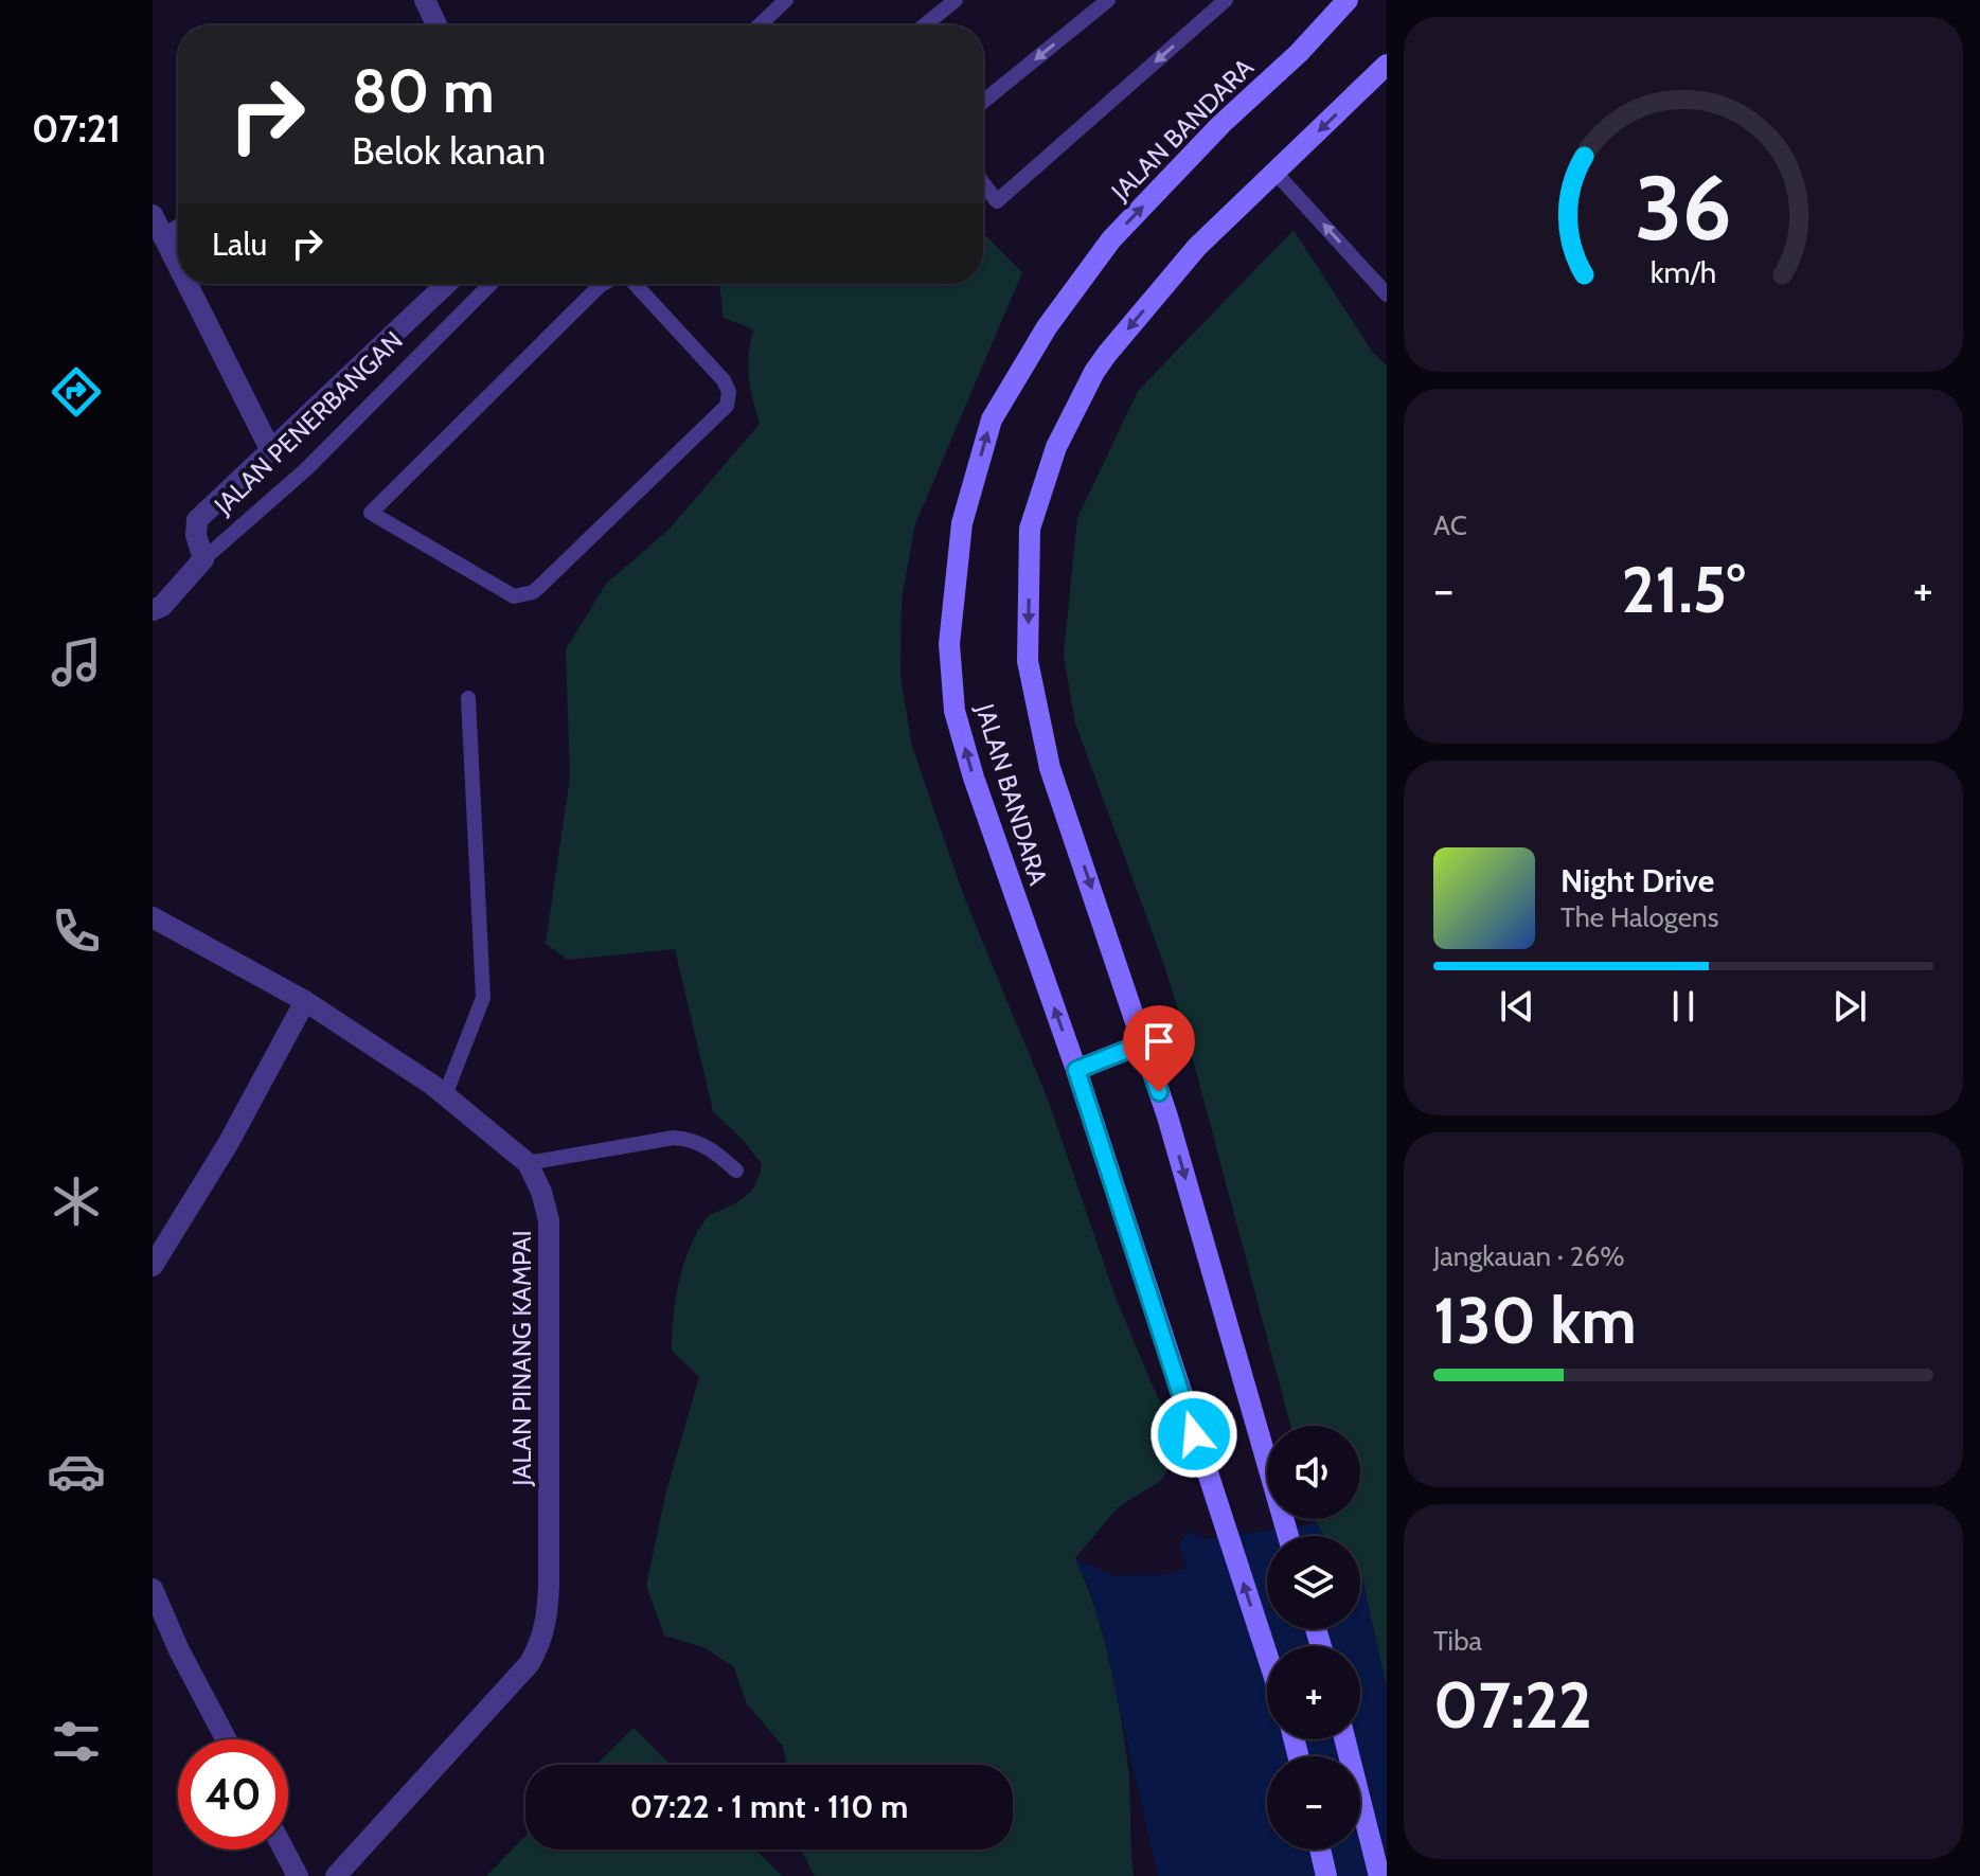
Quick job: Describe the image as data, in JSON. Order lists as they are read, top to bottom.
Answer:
{
  "streets": {
    "street": ["JALAN BANDARA", "JALAN PENERBANGAN", "JALAN PINANG KAMPAI"]
  },
  "page": {
    "tabs": "07:21",
    "turn": ["80 m", "Belok kanan"],
    "then": "Lalu",
    "tile": [
      "AC",
      ["Jangkauan · 26%", "130 km"],
      ["Tiba", "07:22"]
    ],
    "heat": ["−", "21.5°", "+"],
    "song": ["Night Drive", "The Halogens"],
    "map_buttons": ["+", "−"],
    "limit": "40",
    "trip": "07:22 · 1 mnt · 110 m",
    "gauge": ["36", "km/h"]
  }
}
